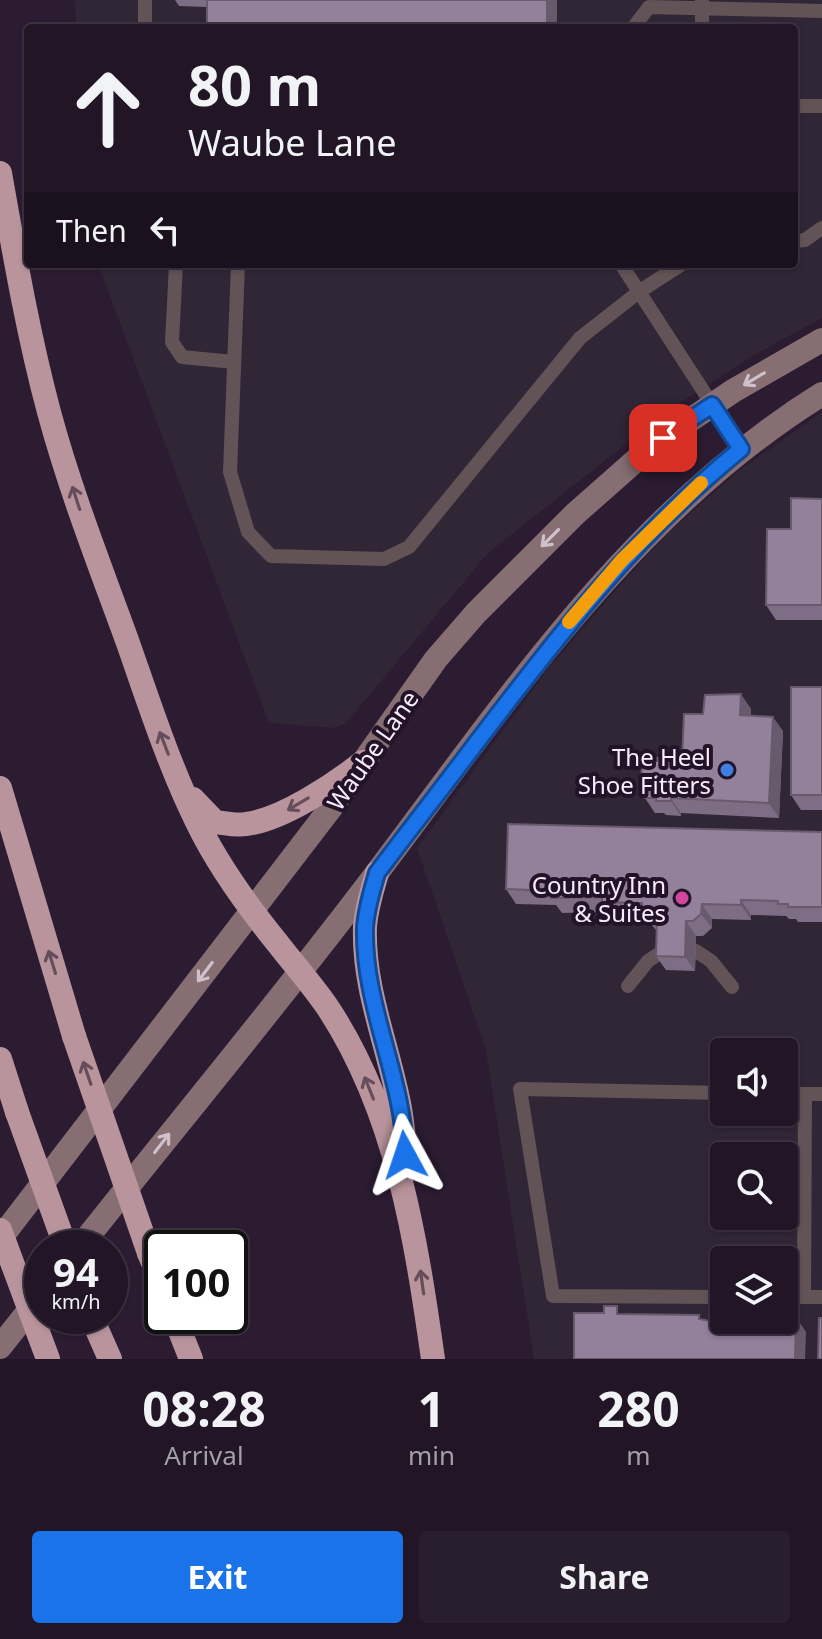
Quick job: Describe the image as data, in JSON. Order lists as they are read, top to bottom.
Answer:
{
  "streets": {
    "main road": ["Waube Lane"]
  },
  "places": ["The Heel Shoe Fitters", "Country Inn & Suites"],
  "page": {
    "turn": ["80 m", "Waube Lane"],
    "then": "Then",
    "speed": "94 km/h",
    "limit": "100",
    "eta": [
      "08:28",
      "Arrival",
      "1",
      "min",
      "280",
      "m"
    ],
    "buttons": ["Exit", "Share"]
  }
}
